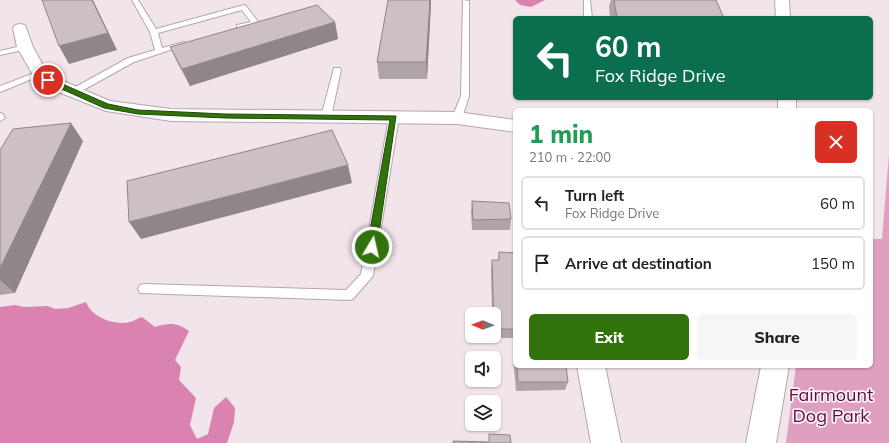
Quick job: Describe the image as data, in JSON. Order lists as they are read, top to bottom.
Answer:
{
  "parks": ["Fairmount Dog Park"],
  "north": "left",
  "page": {
    "turn": ["60 m", "Fox Ridge Drive"],
    "heading": ["1 min", "210 m · 22:00"],
    "list": [
      {
        "name": "Turn left",
        "note": "Fox Ridge Drive",
        "value": "60 m"
      },
      {
        "name": "Arrive at destination",
        "value": "150 m"
      }
    ],
    "buttons": ["Exit", "Share"]
  }
}
